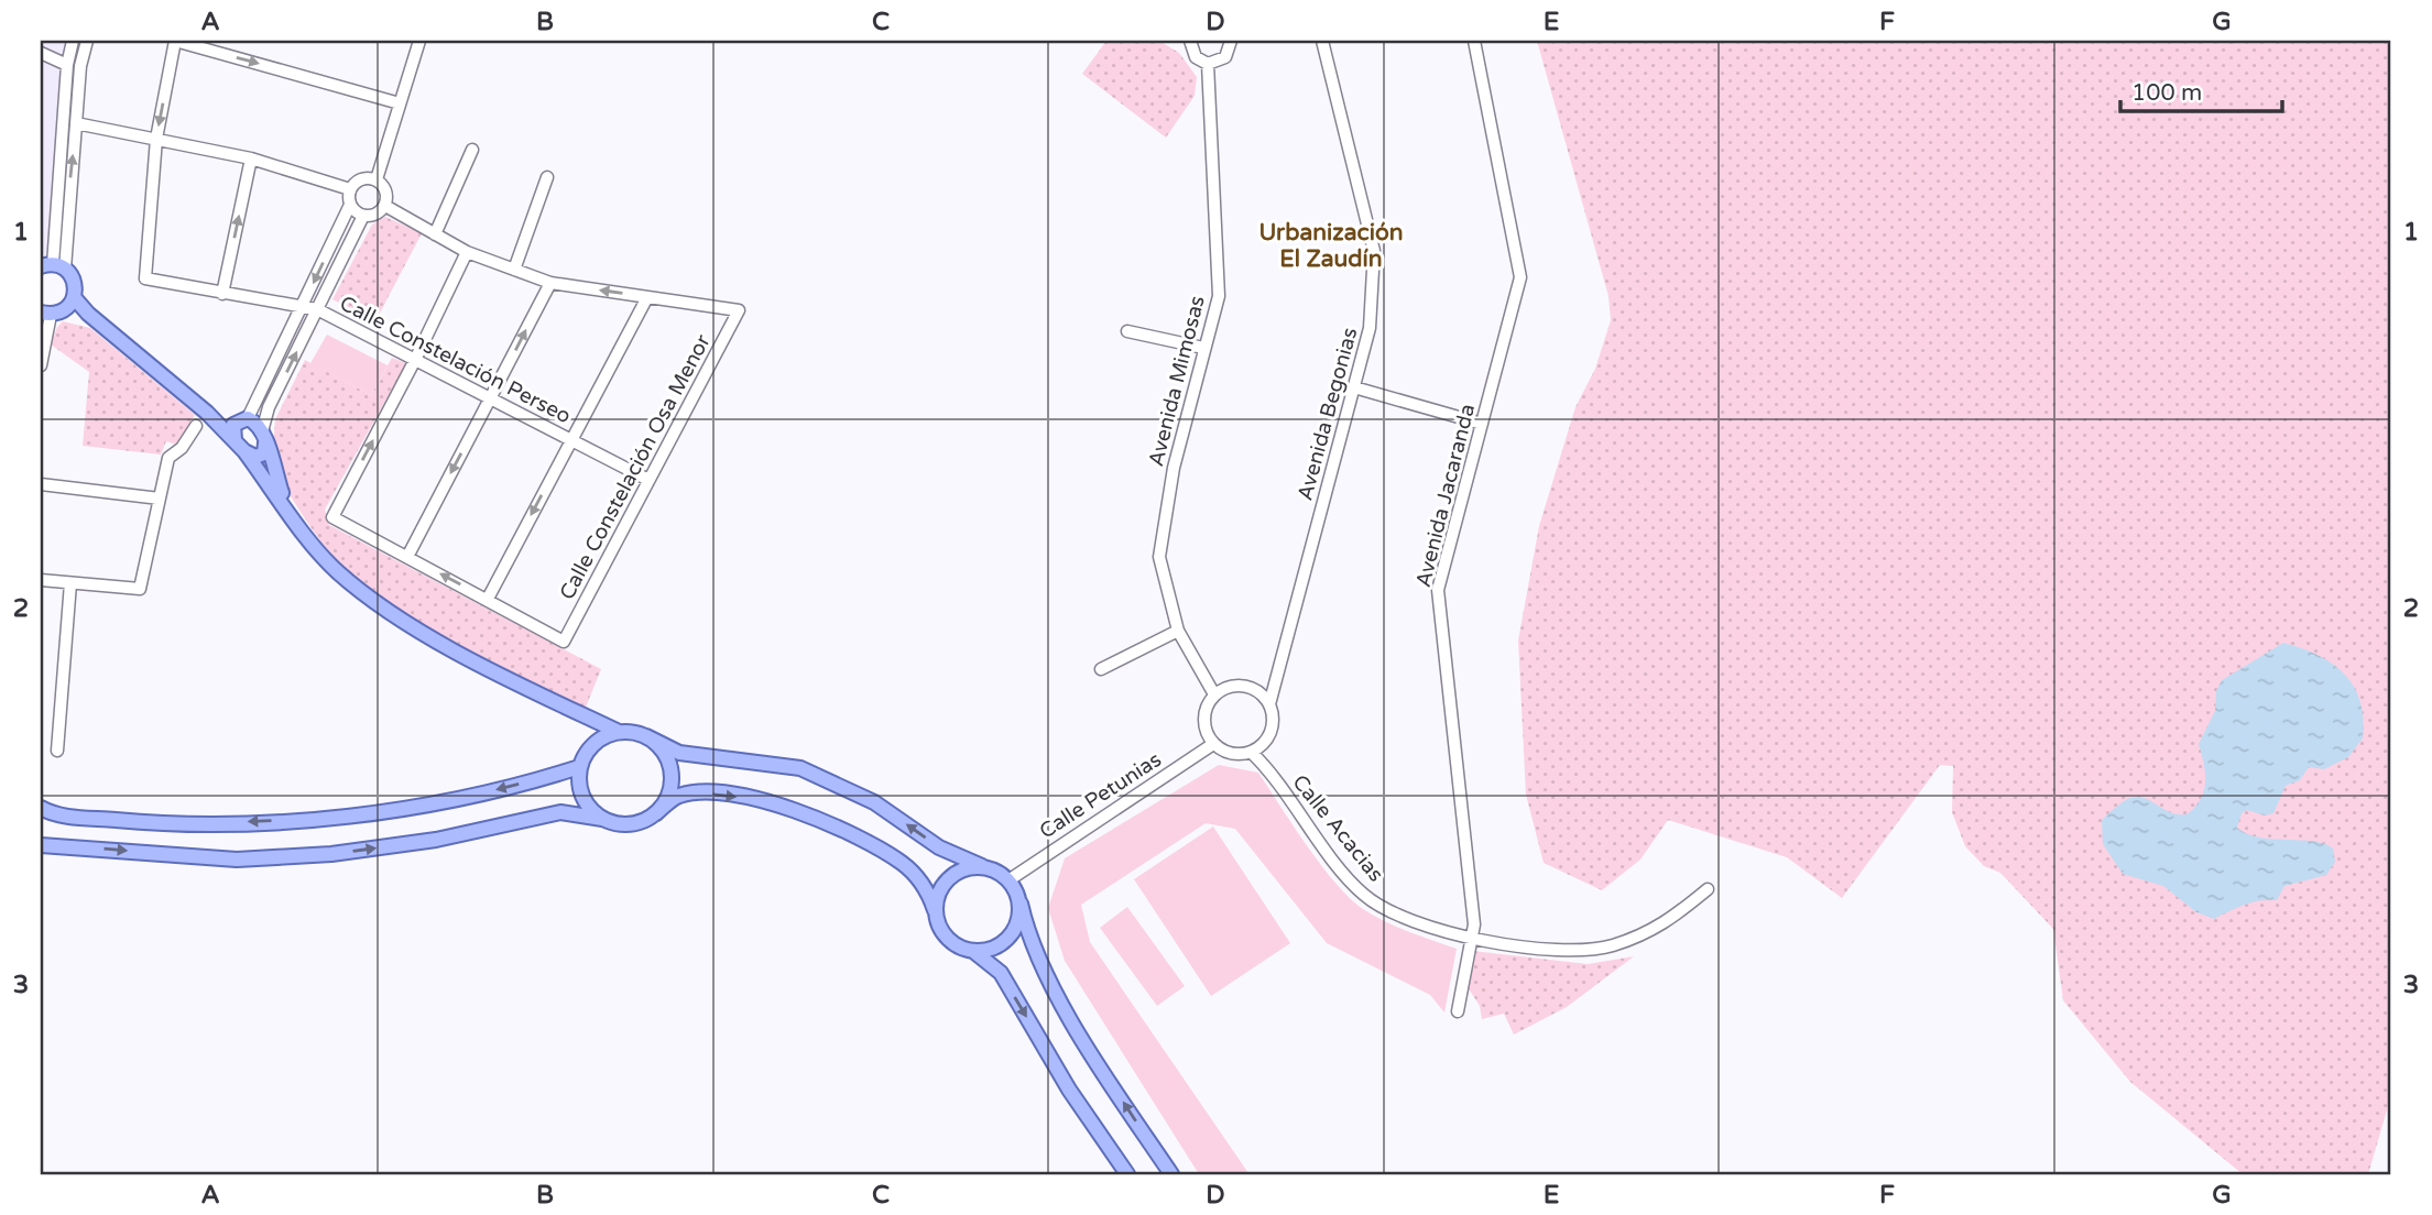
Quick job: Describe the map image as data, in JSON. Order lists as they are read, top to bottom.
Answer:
{
  "streets": {
    "street": [
      "Calle Constelación Perseo",
      "Avenida Mimosas",
      "Avenida Begonias",
      "Calle Constelación Osa Menor",
      "Avenida Jacaranda",
      "Calle Petunias",
      "Calle Acacias"
    ]
  },
  "crossings": [
    ["Calle Constelación Perseo", "Calle Constelación Osa Menor"],
    ["Avenida Mimosas", "Avenida Begonias"],
    ["Avenida Mimosas", "Calle Petunias"],
    ["Avenida Mimosas", "Calle Acacias"],
    ["Avenida Begonias", "Calle Petunias"],
    ["Avenida Begonias", "Calle Acacias"],
    ["Avenida Jacaranda", "Calle Acacias"],
    ["Calle Petunias", "Calle Acacias"]
  ],
  "districts": ["Urbanización El Zaudín"],
  "scale_bar": "100 m",
  "grid": {
    "columns": [
      "A",
      "B",
      "C",
      "D",
      "E",
      "F",
      "G"
    ],
    "rows": ["1", "2", "3"]
  }
}
